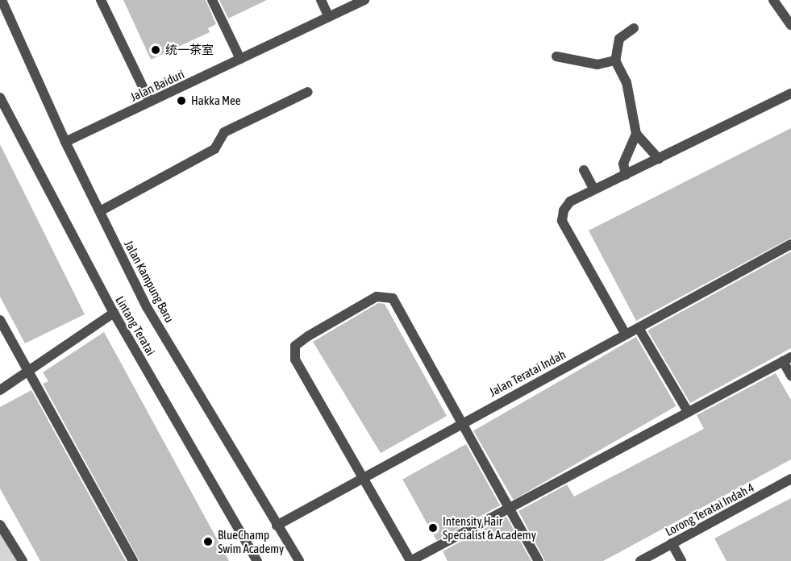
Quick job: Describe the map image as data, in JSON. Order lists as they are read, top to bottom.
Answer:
{
  "streets": {
    "street": [
      "Jalan Baiduri",
      "Jalan Kampung Baru",
      "Lintang Teratai",
      "Jalan Teratai Indah",
      "Lorong Teratai Indah 4"
    ]
  },
  "crossings": [
    ["Jalan Baiduri", "Jalan Kampung Baru"],
    ["Jalan Kampung Baru", "Jalan Teratai Indah"]
  ],
  "places": [
    "统一茶室",
    "Hakka Mee",
    "Intensity Hair Specialist & Academy",
    "BlueChamp Swim Academy"
  ]
}
